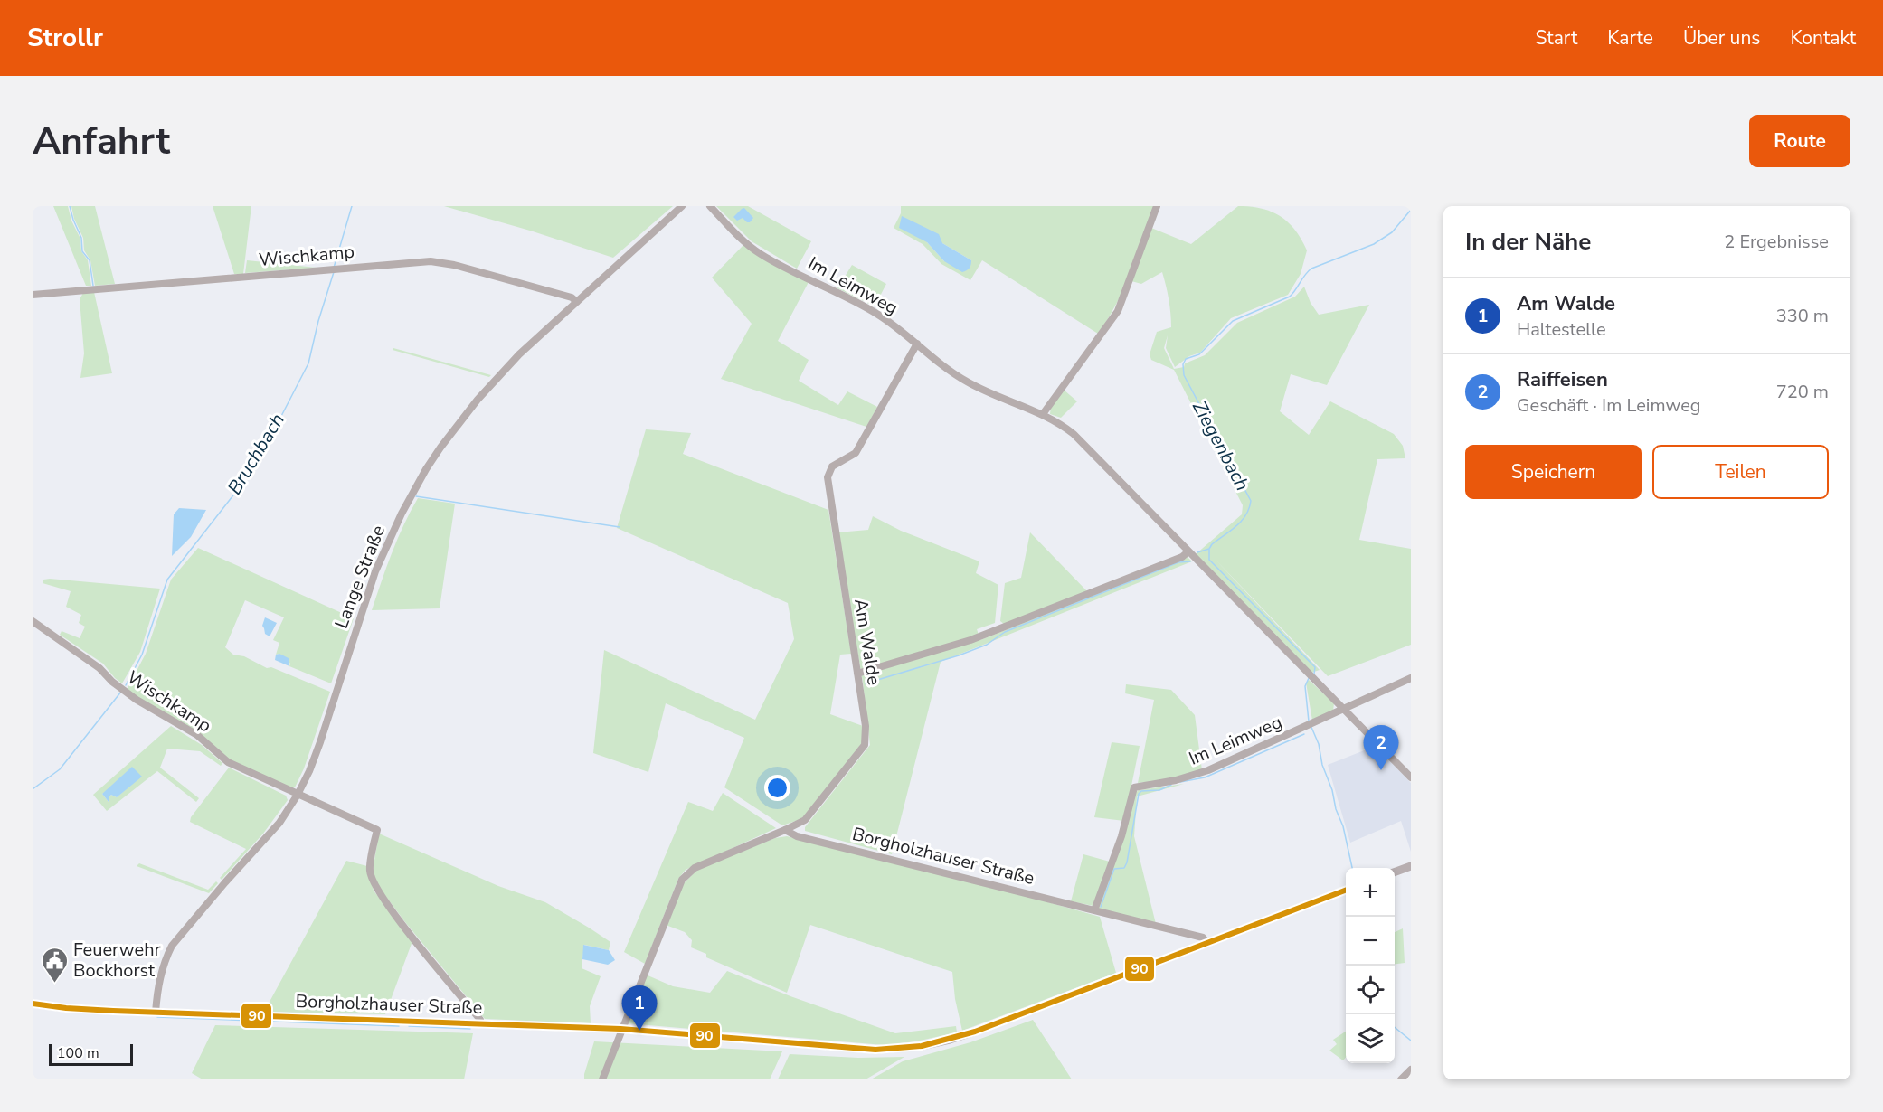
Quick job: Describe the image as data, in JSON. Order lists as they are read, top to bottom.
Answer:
{
  "streets": {
    "main road": ["Borgholzhauser Straße"],
    "street": [
      "Wischkamp",
      "Im Leimweg",
      "Lange Straße",
      "Am Walde"
    ]
  },
  "crossings": [
    ["Wischkamp", "Lange Straße"],
    ["Wischkamp", "Borgholzhauser Straße"],
    ["Im Leimweg", "Am Walde"],
    ["Im Leimweg", "Borgholzhauser Straße"],
    ["Lange Straße", "Borgholzhauser Straße"],
    ["Am Walde", "Borgholzhauser Straße"]
  ],
  "water": ["Ziegenbach", "Bruchbach"],
  "places": {
    "public building": ["Feuerwehr Bockhorst"]
  },
  "lines": ["transit line 90"],
  "scale_bar": "100 m",
  "page": {
    "header": "Strollr",
    "nav": [
      "Start",
      "Karte",
      "Über uns",
      "Kontakt"
    ],
    "buttons": [
      "Route",
      ["Speichern", "Teilen"]
    ],
    "title": "Anfahrt",
    "heading": ["In der Nähe", "2 Ergebnisse"],
    "list": [
      {
        "mark": "1",
        "name": "Am Walde",
        "note": "Haltestelle",
        "value": "330 m"
      },
      {
        "mark": "2",
        "name": "Raiffeisen",
        "note": "Geschäft · Im Leimweg",
        "value": "720 m"
      }
    ],
    "pins": ["2", "1"],
    "map_buttons": ["+", "−"],
    "scale": "100 m"
  }
}
